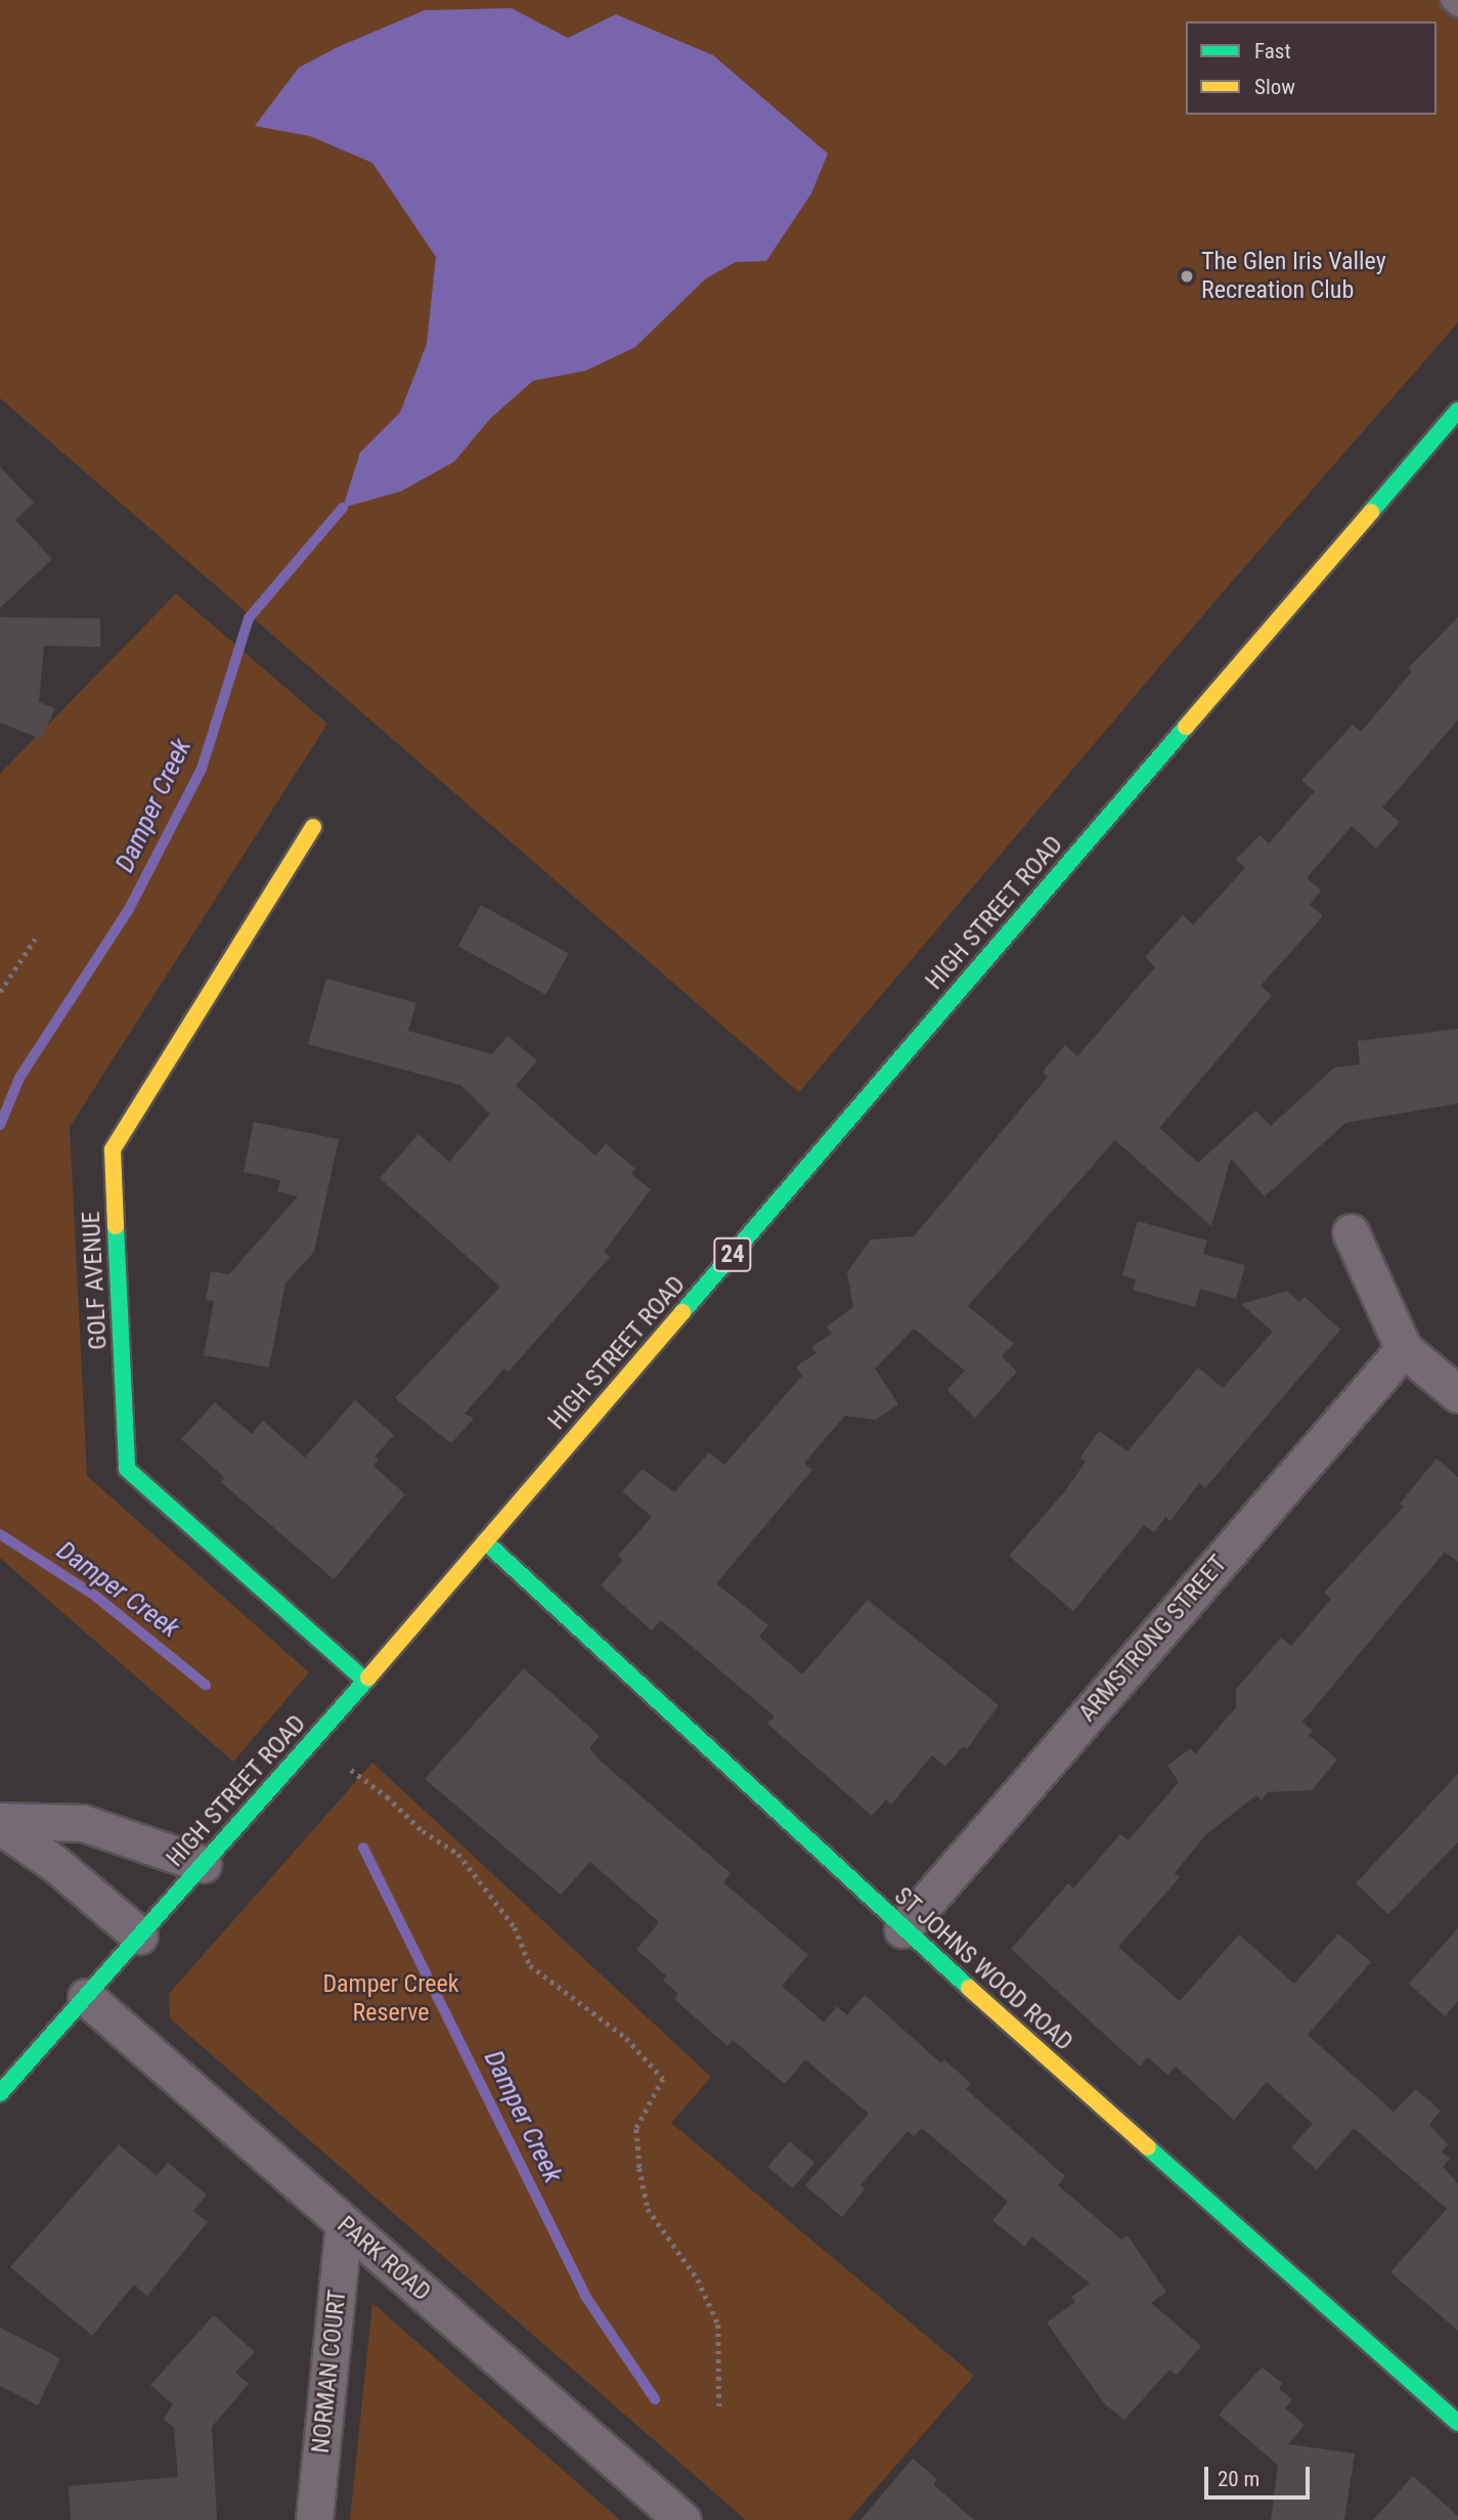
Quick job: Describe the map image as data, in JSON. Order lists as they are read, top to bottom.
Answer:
{
  "streets": {
    "street": [
      "HIGH STREET ROAD",
      "24",
      "GOLF AVENUE",
      "ARMSTRONG STREET",
      "ST JOHNS WOOD ROAD",
      "PARK ROAD",
      "NORMAN COURT"
    ]
  },
  "crossings": [
    ["HIGH STREET ROAD", "GOLF AVENUE"],
    ["HIGH STREET ROAD", "ST JOHNS WOOD ROAD"],
    ["HIGH STREET ROAD", "PARK ROAD"],
    ["ARMSTRONG STREET", "ST JOHNS WOOD ROAD"],
    ["PARK ROAD", "NORMAN COURT"]
  ],
  "water": ["Damper Creek"],
  "parks": ["Damper Creek Reserve"],
  "places": ["The Glen Iris Valley Recreation Club"],
  "legend": ["Fast", "Slow"],
  "scale_bar": "20 m"
}
